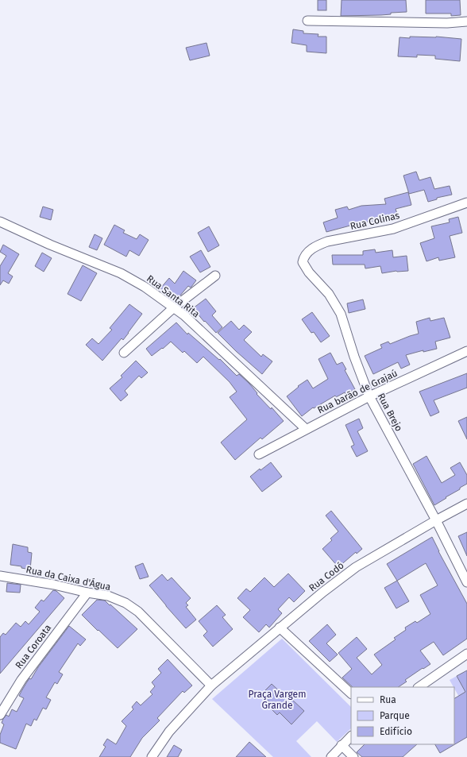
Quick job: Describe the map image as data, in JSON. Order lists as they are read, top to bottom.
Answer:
{
  "streets": {
    "street": [
      "Rua Colinas",
      "Rua Santa Rita",
      "Rua barão de Grajaú",
      "Rua Brejo",
      "Rua Codó",
      "Rua da Caixa d'Água",
      "Rua Coroata"
    ]
  },
  "crossings": [
    ["Rua Colinas", "Rua Brejo"],
    ["Rua Santa Rita", "Rua barão de Grajaú"],
    ["Rua barão de Grajaú", "Rua Brejo"],
    ["Rua Brejo", "Rua Codó"],
    ["Rua Codó", "Rua da Caixa d'Água"],
    ["Rua da Caixa d'Água", "Rua Coroata"]
  ],
  "parks": ["Praça Vargem Grande"],
  "legend": ["Rua", "Parque", "Edifício"]
}
